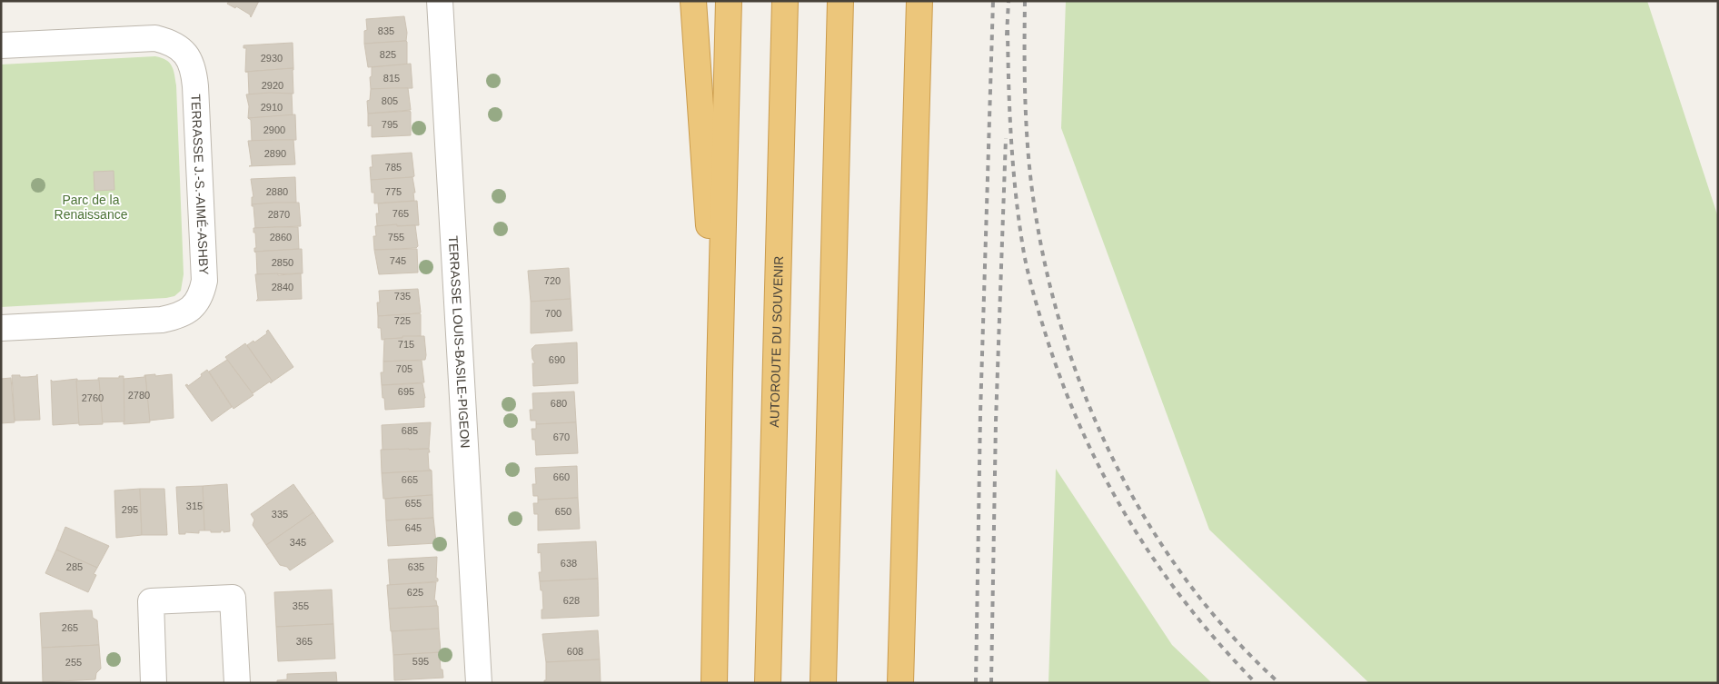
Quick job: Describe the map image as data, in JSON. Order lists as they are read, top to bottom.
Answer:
{
  "streets": {
    "highway": ["AUTOROUTE DU SOUVENIR"],
    "street": ["TERRASSE J.-S.-AIMÉ-ASHBY", "TERRASSE LOUIS-BASILE-PIGEON"]
  },
  "parks": ["Parc de la Renaissance"],
  "house_numbers": [
    "835",
    "825",
    "2930",
    "815",
    "2920",
    "805",
    "2910",
    "795",
    "2900",
    "2890",
    "785",
    "2880",
    "775",
    "765",
    "2870",
    "2860",
    "755",
    "745",
    "2850",
    "720",
    "2840",
    "735",
    "700",
    "725",
    "715",
    "690",
    "705",
    "695",
    "2780",
    "2760",
    "680",
    "685",
    "670",
    "660",
    "665",
    "655",
    "315",
    "295",
    "650",
    "335",
    "645",
    "345",
    "638",
    "285",
    "635",
    "625",
    "628",
    "355",
    "265",
    "365",
    "608",
    "595",
    "255"
  ]
}
